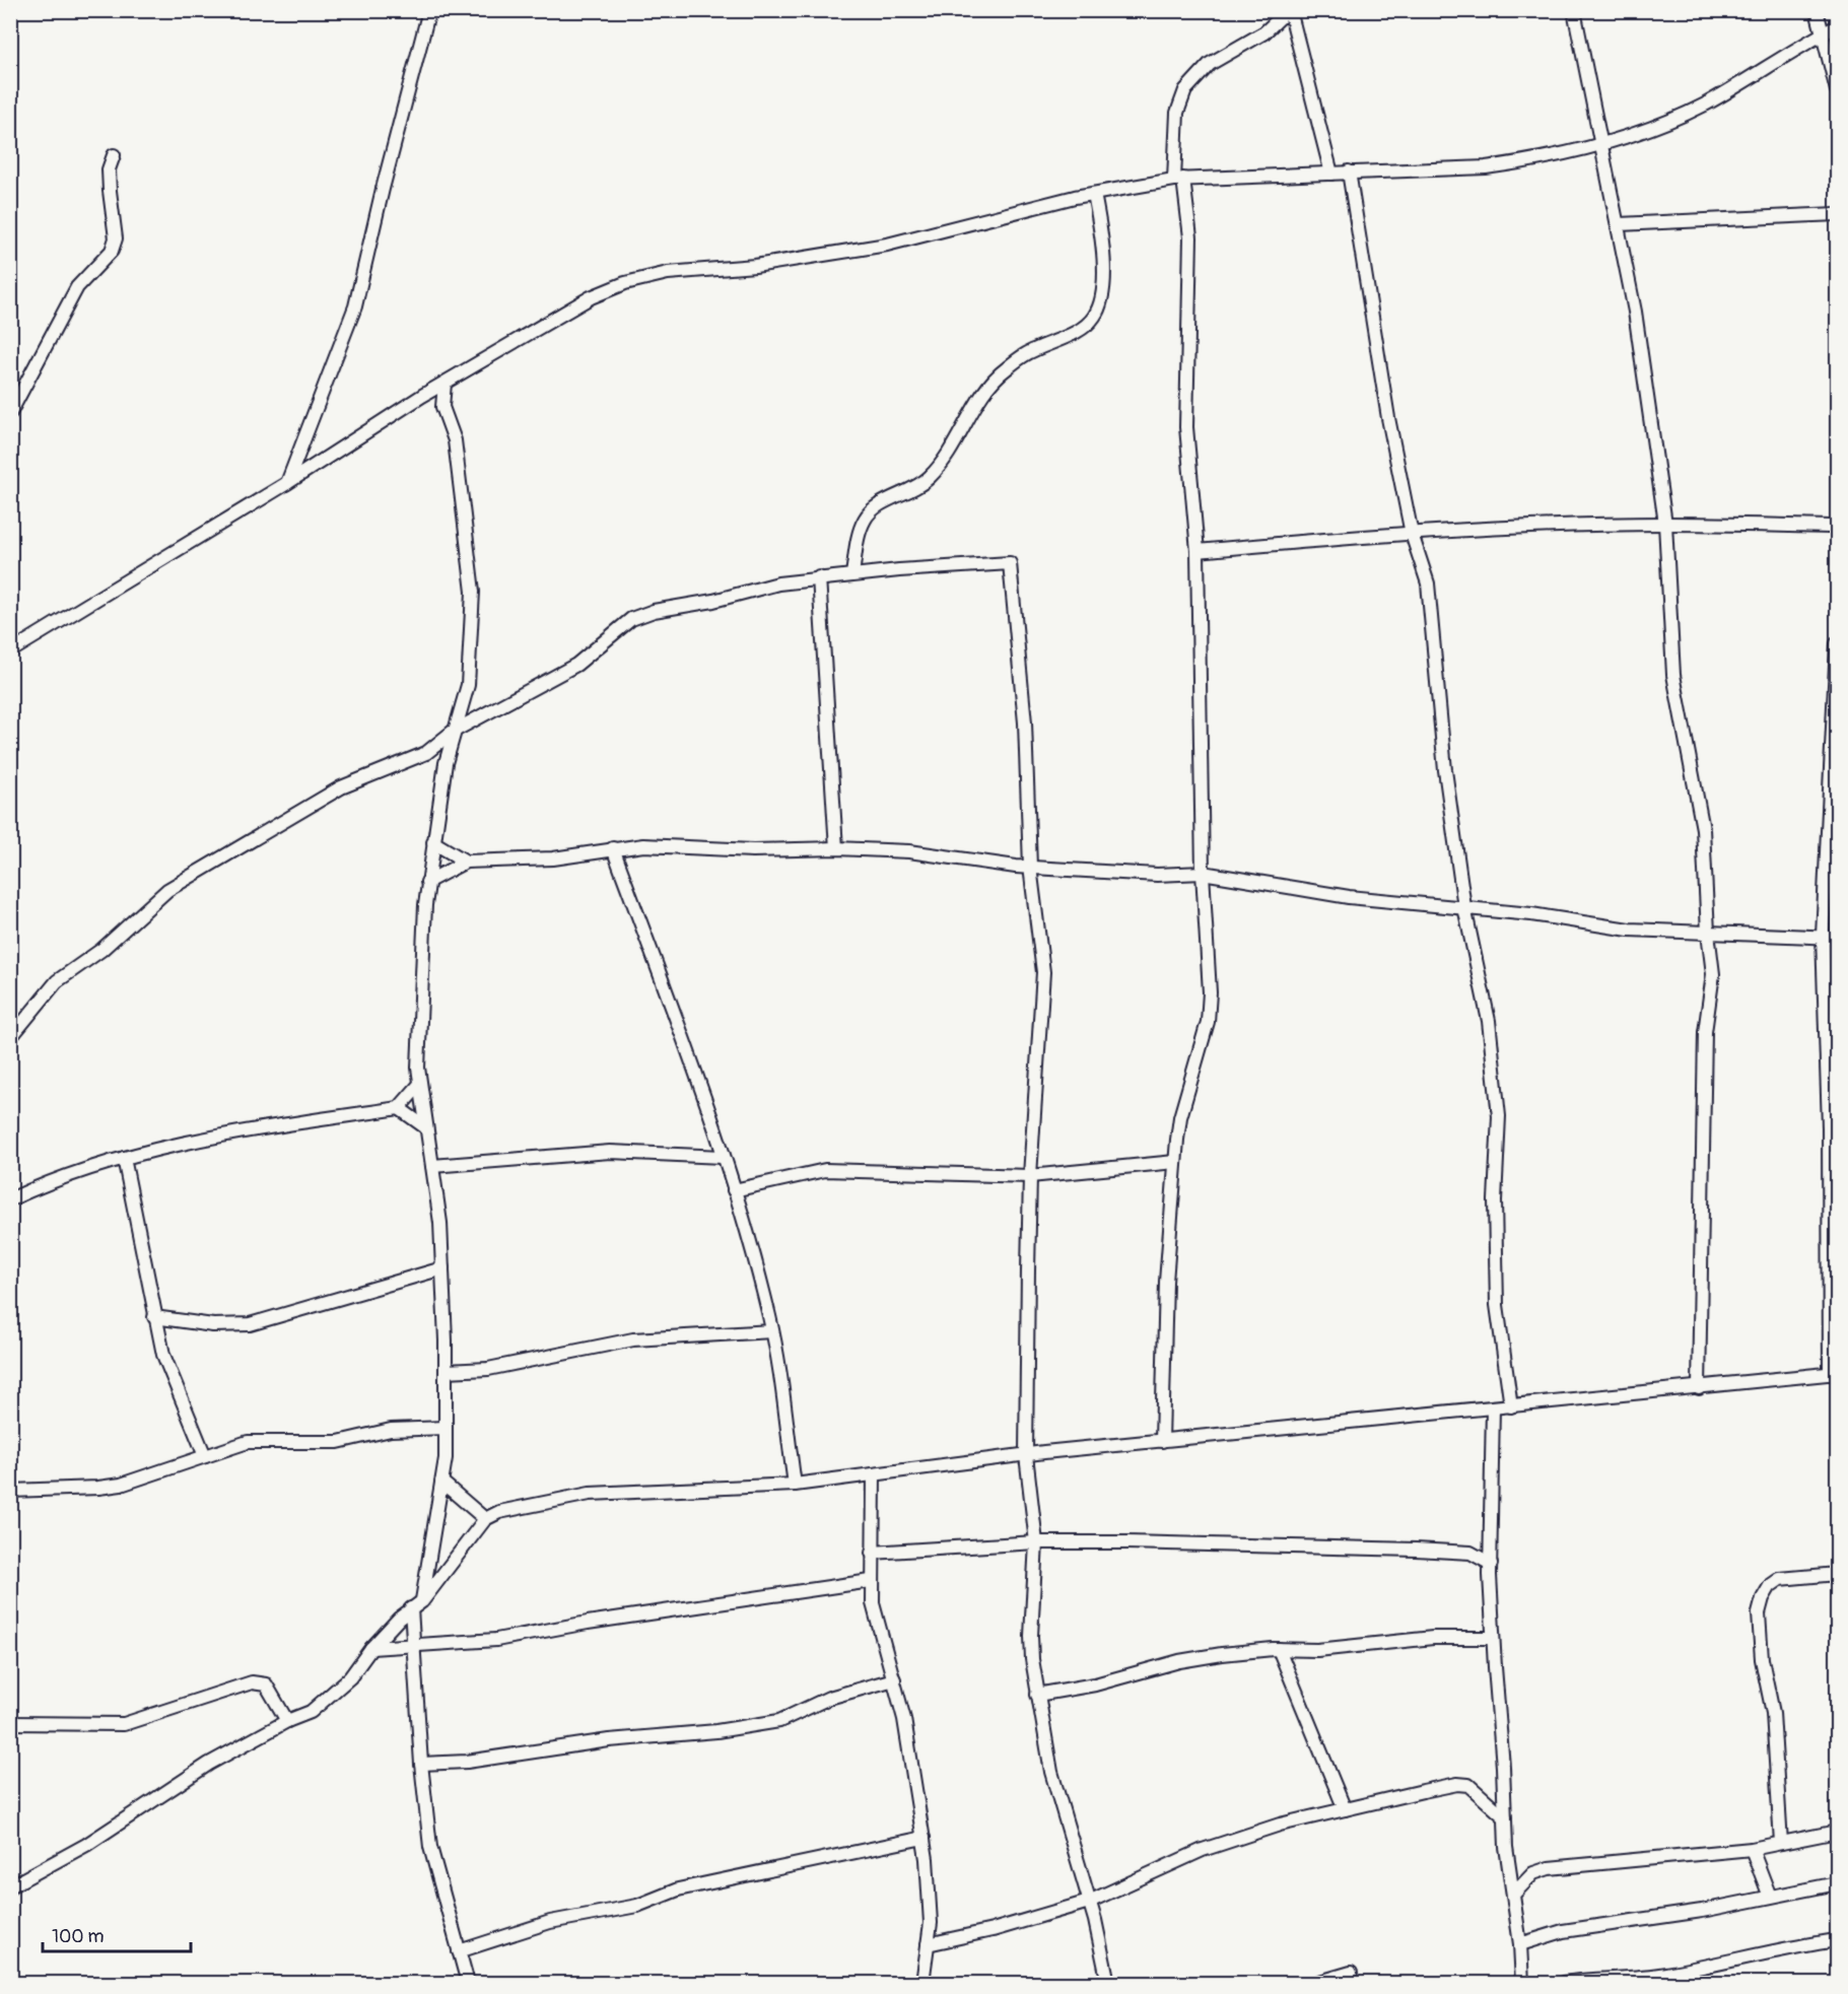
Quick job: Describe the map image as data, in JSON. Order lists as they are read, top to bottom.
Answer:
{
  "scale_bar": "100 m"
}
